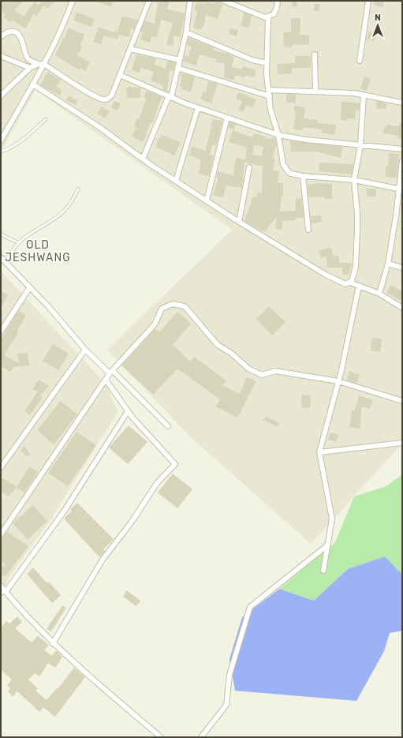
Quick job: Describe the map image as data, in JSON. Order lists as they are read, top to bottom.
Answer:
{
  "districts": ["OLD JESHWANG"],
  "north": "top"
}
